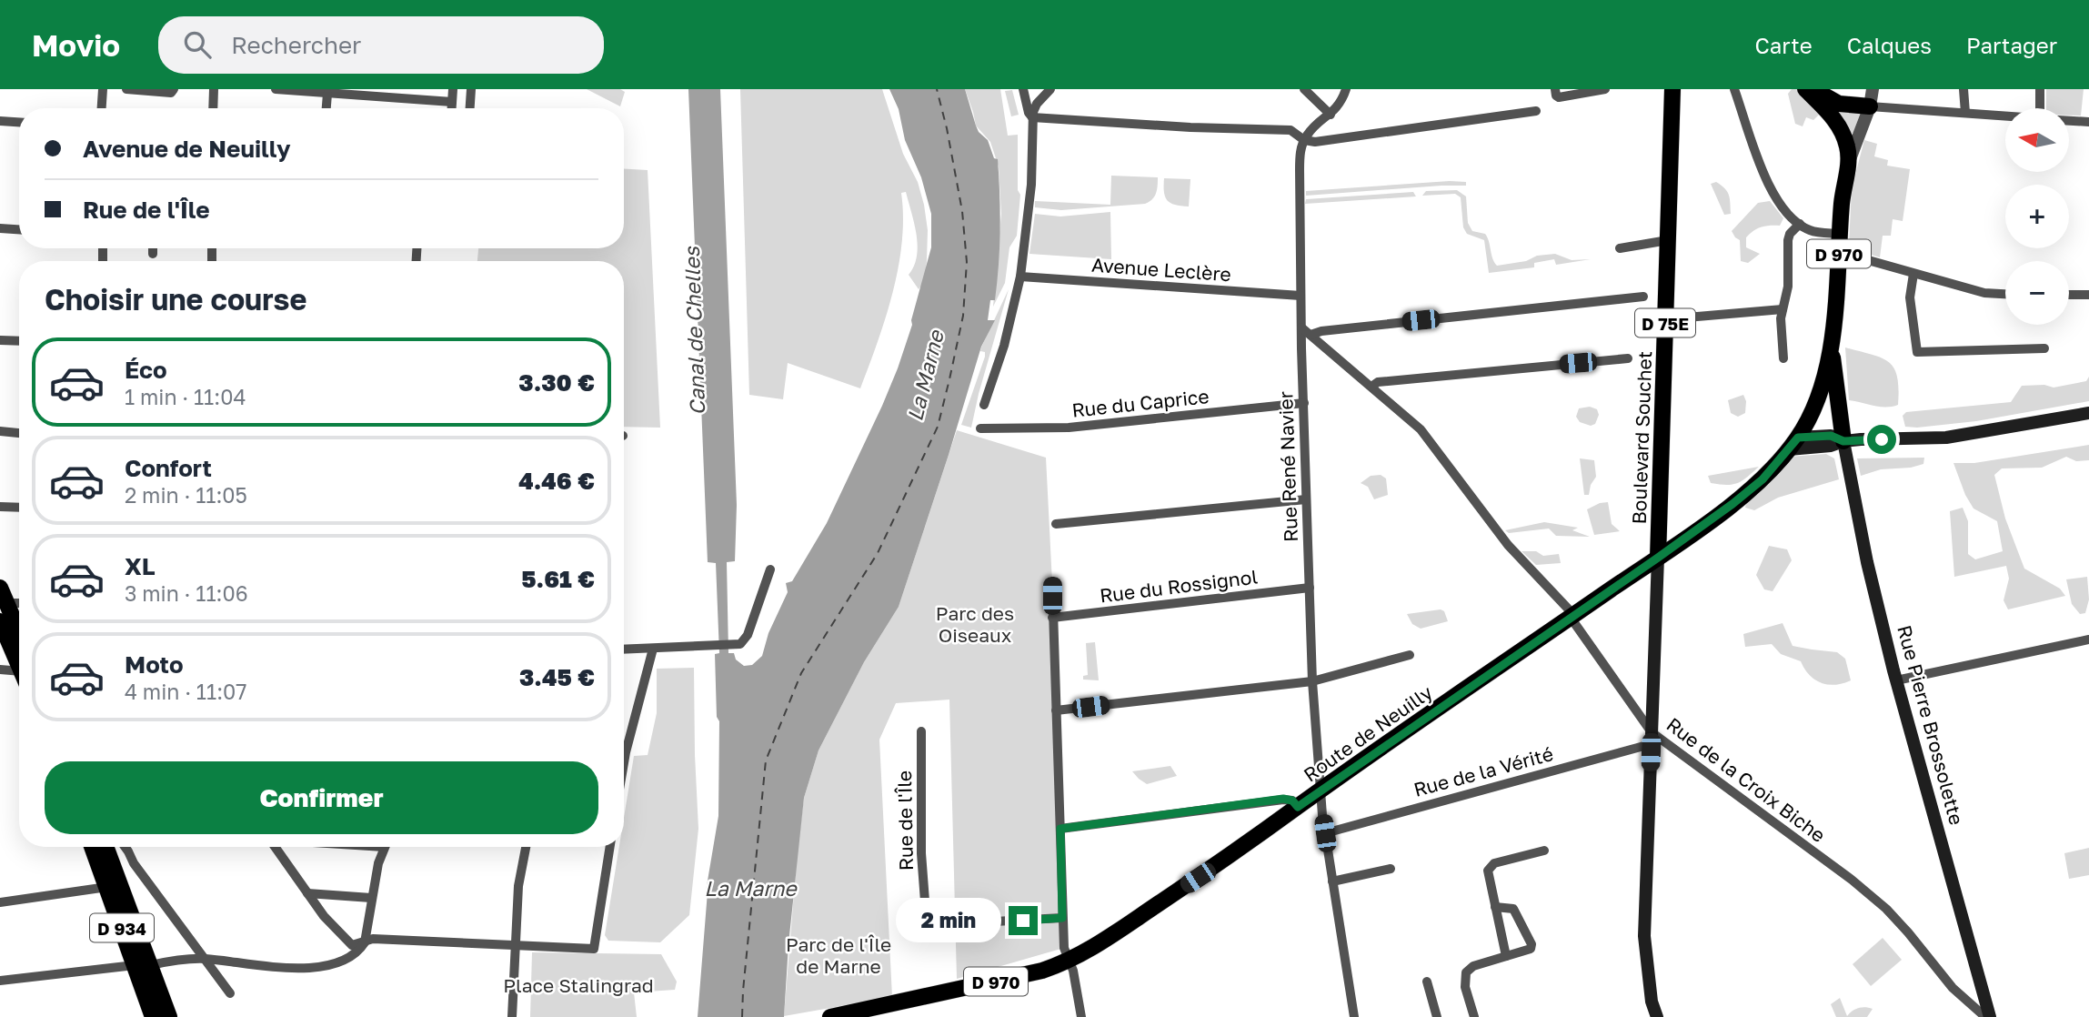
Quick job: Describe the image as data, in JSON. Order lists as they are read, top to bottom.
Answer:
{
  "streets": {
    "main road": [
      "D 970",
      "D 75E",
      "Boulevard Souchet",
      "Rue Pierre Brossolette",
      "Route de Neuilly",
      "D 934"
    ],
    "street": [
      "Avenue Leclère",
      "Rue du Caprice",
      "Rue René Navier",
      "Rue du Rossignol",
      "Rue de la Vérité",
      "Rue de la Croix Biche",
      "Rue de l'Île"
    ]
  },
  "crossings": [
    ["D 970", "Route de Neuilly"],
    ["Avenue Leclère", "Rue René Navier"],
    ["D 75E", "Boulevard Souchet"],
    ["D 75E", "Route de Neuilly"],
    ["D 75E", "Rue de la Vérité"],
    ["D 75E", "Rue de la Croix Biche"],
    ["Rue du Caprice", "Rue René Navier"],
    ["Boulevard Souchet", "Route de Neuilly"],
    ["Rue René Navier", "Rue du Rossignol"],
    ["Rue René Navier", "Route de Neuilly"],
    ["Rue René Navier", "Rue de la Vérité"],
    ["Rue René Navier", "Rue de la Croix Biche"],
    ["Rue Pierre Brossolette", "Rue de la Croix Biche"],
    ["Route de Neuilly", "Rue de la Croix Biche"],
    ["Rue de la Vérité", "Rue de la Croix Biche"]
  ],
  "water": ["Canal de Chelles", "La Marne"],
  "parks": ["Parc des Oiseaux", "Parc de l'Île de Marne", "Place Stalingrad"],
  "north": "left",
  "page": {
    "header": "Movio",
    "search": "Rechercher",
    "nav": ["Carte", "Calques", "Partager"],
    "map_buttons": ["+", "−"],
    "banner": ["Avenue de Neuilly", "Rue de l'Île"],
    "heading": "Choisir une course",
    "list": [
      {
        "name": "Éco",
        "note": "1 min · 11:04",
        "value": "3.30 €"
      },
      {
        "name": "Confort",
        "note": "2 min · 11:05",
        "value": "4.46 €"
      },
      {
        "name": "XL",
        "note": "3 min · 11:06",
        "value": "5.61 €"
      },
      {
        "name": "Moto",
        "note": "4 min · 11:07",
        "value": "3.45 €"
      }
    ],
    "buttons": "Confirmer",
    "bubble": "2 min"
  }
}
